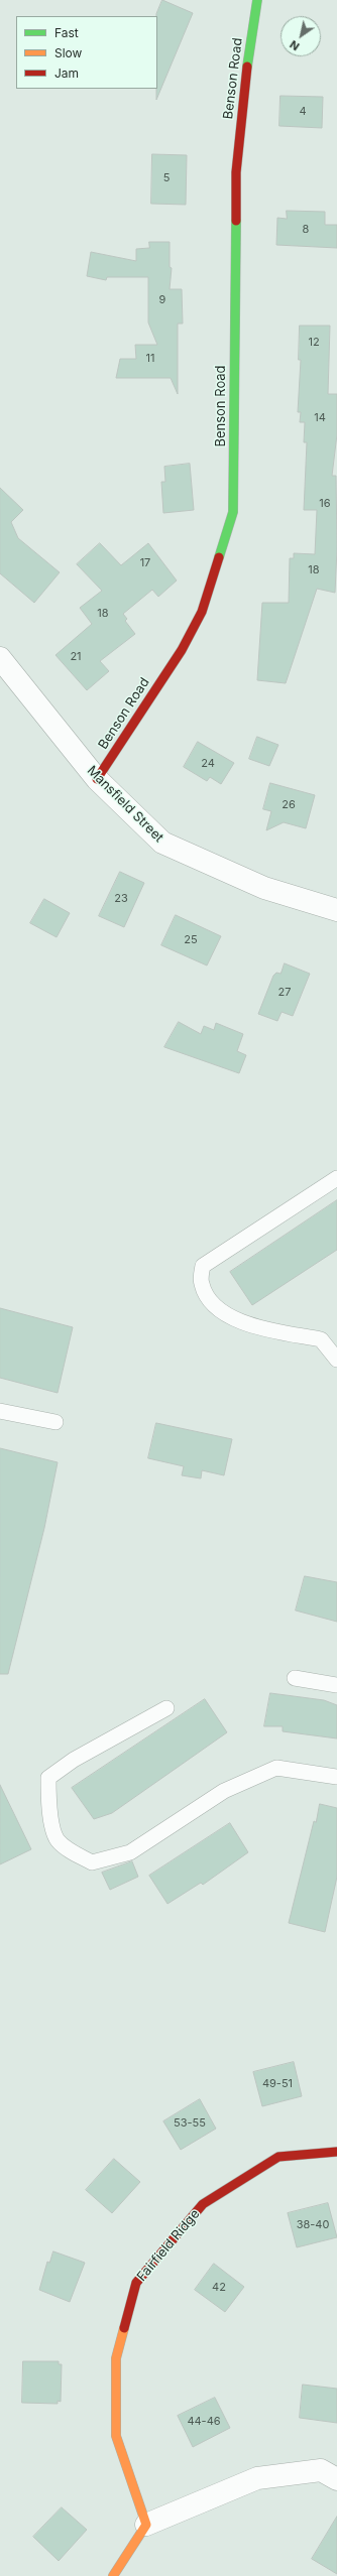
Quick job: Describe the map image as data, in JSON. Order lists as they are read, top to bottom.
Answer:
{
  "streets": {
    "street": ["Benson Road", "Mansfield Street", "Fairfield Ridge"]
  },
  "crossings": [
    ["Benson Road", "Mansfield Street"]
  ],
  "house_numbers": [
    "4",
    "5",
    "8",
    "9",
    "12",
    "11",
    "14",
    "16",
    "17",
    "18",
    "18",
    "21",
    "24",
    "26",
    "23",
    "25",
    "27",
    "49-51",
    "53-55",
    "38-40",
    "42",
    "44-46"
  ],
  "legend": ["Fast", "Slow", "Jam"],
  "north": "bottom left"
}
